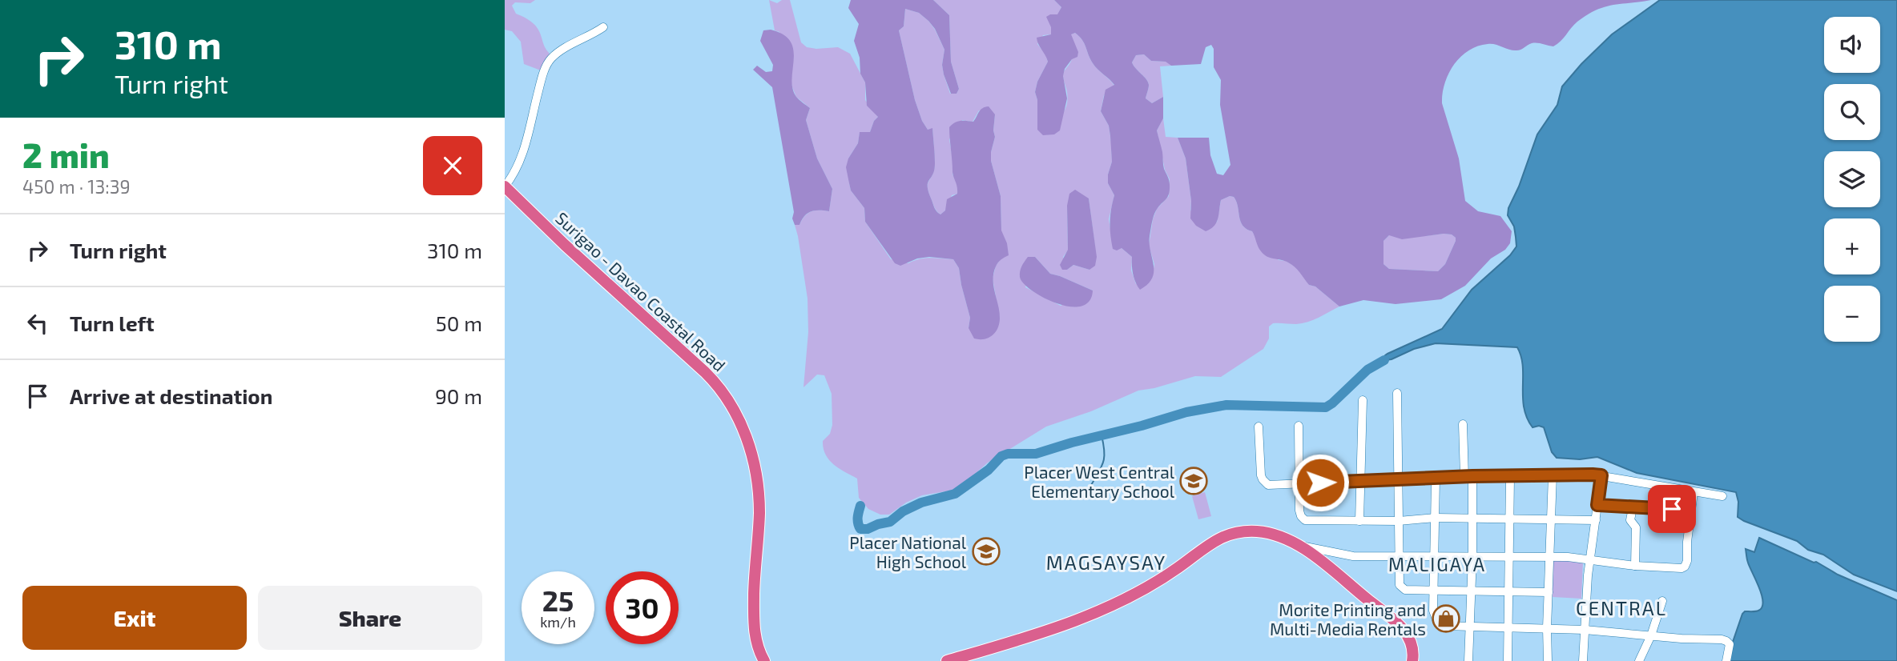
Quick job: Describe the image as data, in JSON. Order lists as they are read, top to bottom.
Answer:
{
  "streets": {
    "highway": ["Surigao - Davao Coastal Road"]
  },
  "districts": ["MAGSAYSAY", "MALIGAYA", "CENTRAL"],
  "places": {
    "school or university": ["Placer West Central Elementary School", "Placer National High School"],
    "shop": ["Morite Printing and Multi-Media Rentals"]
  },
  "page": {
    "turn": ["310 m", "Turn right"],
    "map_buttons": ["+", "−"],
    "heading": ["2 min", "450 m · 13:39"],
    "list": [
      {
        "name": "Turn right",
        "value": "310 m"
      },
      {
        "name": "Turn left",
        "value": "50 m"
      },
      {
        "name": "Arrive at destination",
        "value": "90 m"
      }
    ],
    "speed": "25 km/h",
    "limit": "30",
    "buttons": ["Exit", "Share"]
  }
}
